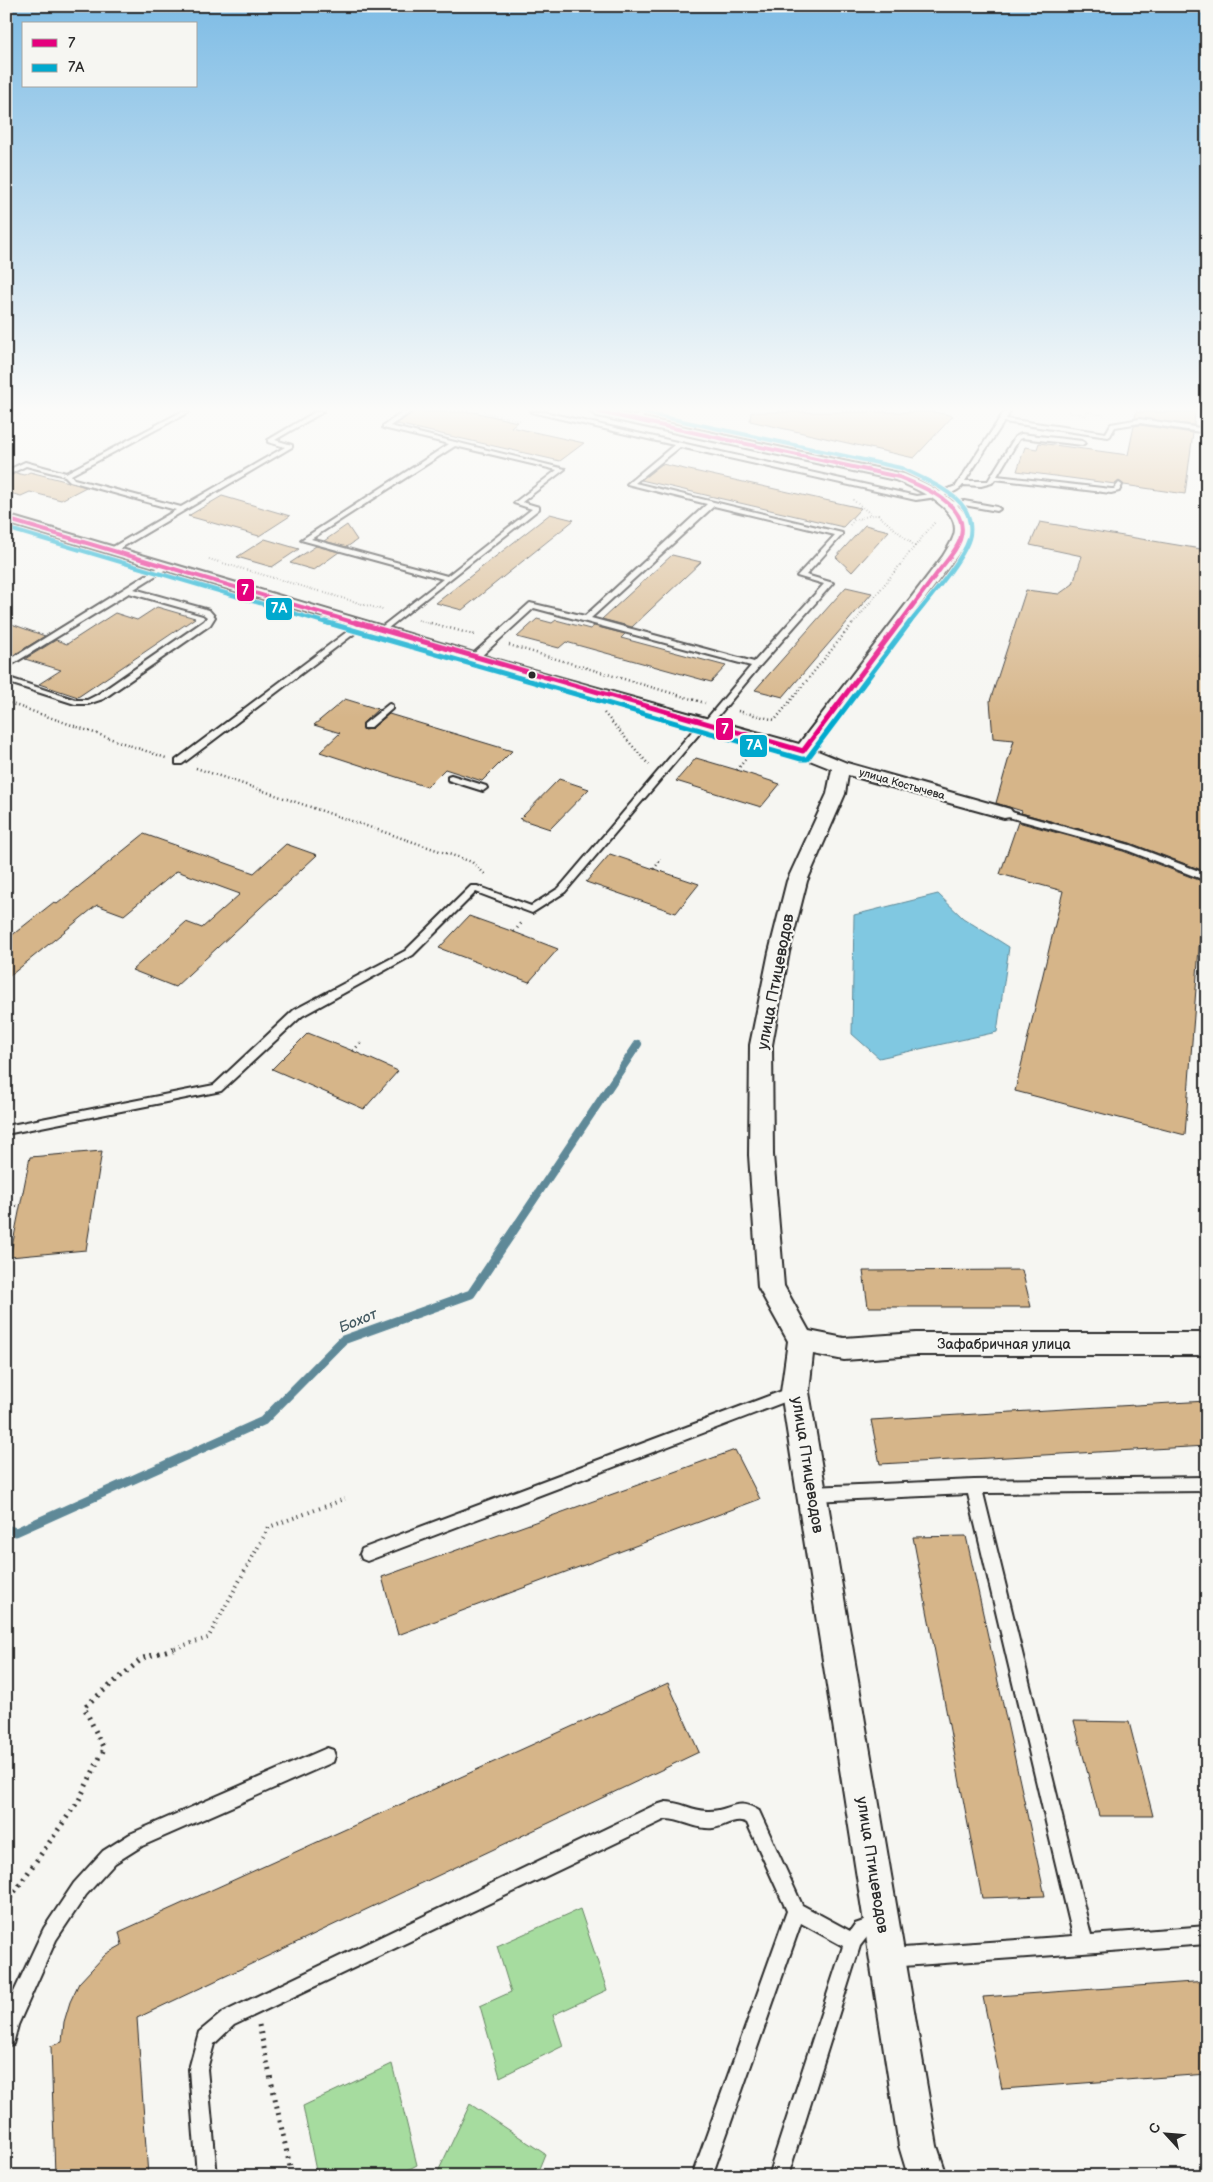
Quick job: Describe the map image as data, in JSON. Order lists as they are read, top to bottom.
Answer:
{
  "streets": {
    "street": ["улица Костычева", "улица Птицеводов", "Зафабричная улица"]
  },
  "crossings": [
    ["улица Костычева", "улица Птицеводов"],
    ["улица Птицеводов", "Зафабричная улица"]
  ],
  "water": ["Бохот"],
  "lines": ["transit line 7", "transit line 7А"],
  "legend": ["7", "7А"],
  "north": "top left"
}
